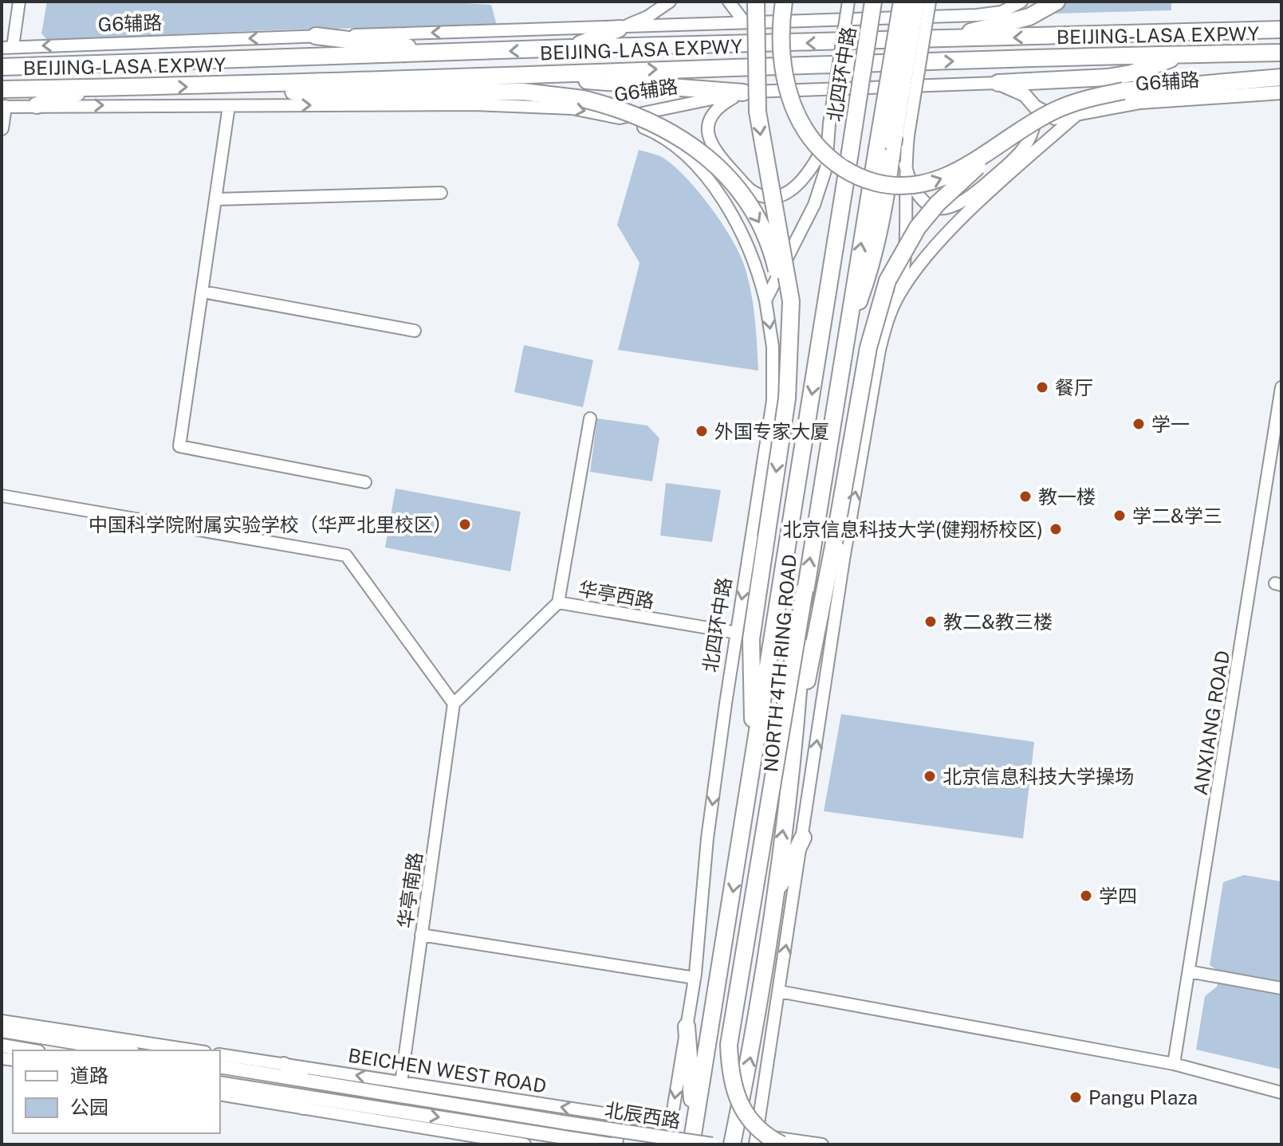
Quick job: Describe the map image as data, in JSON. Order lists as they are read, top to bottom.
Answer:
{
  "streets": {
    "highway": ["BEIJING-LASA EXPWY", "北四环中路", "NORTH 4TH RING ROAD"],
    "main road": ["G6辅路", "BEICHEN WEST ROAD", "北辰西路"],
    "street": ["华亭西路", "ANXIANG ROAD", "华亭南路"]
  },
  "crossings": [
    ["北四环中路", "华亭西路"],
    ["北四环中路", "NORTH 4TH RING ROAD"],
    ["北四环中路", "BEICHEN WEST ROAD"],
    ["华亭西路", "华亭南路"],
    ["华亭南路", "BEICHEN WEST ROAD"],
    ["BEICHEN WEST ROAD", "北辰西路"]
  ],
  "one_way": ["北辰西路"],
  "places": [
    "餐厅",
    "学一",
    "外国专家大厦",
    "教一楼",
    "学二&学三",
    "中国科学院附属实验学校（华严北里校区）",
    "北京信息科技大学(健翔桥校区)",
    "教二&教三楼",
    "北京信息科技大学操场",
    "学四",
    "Pangu Plaza"
  ],
  "legend": ["道路", "公园"]
}
